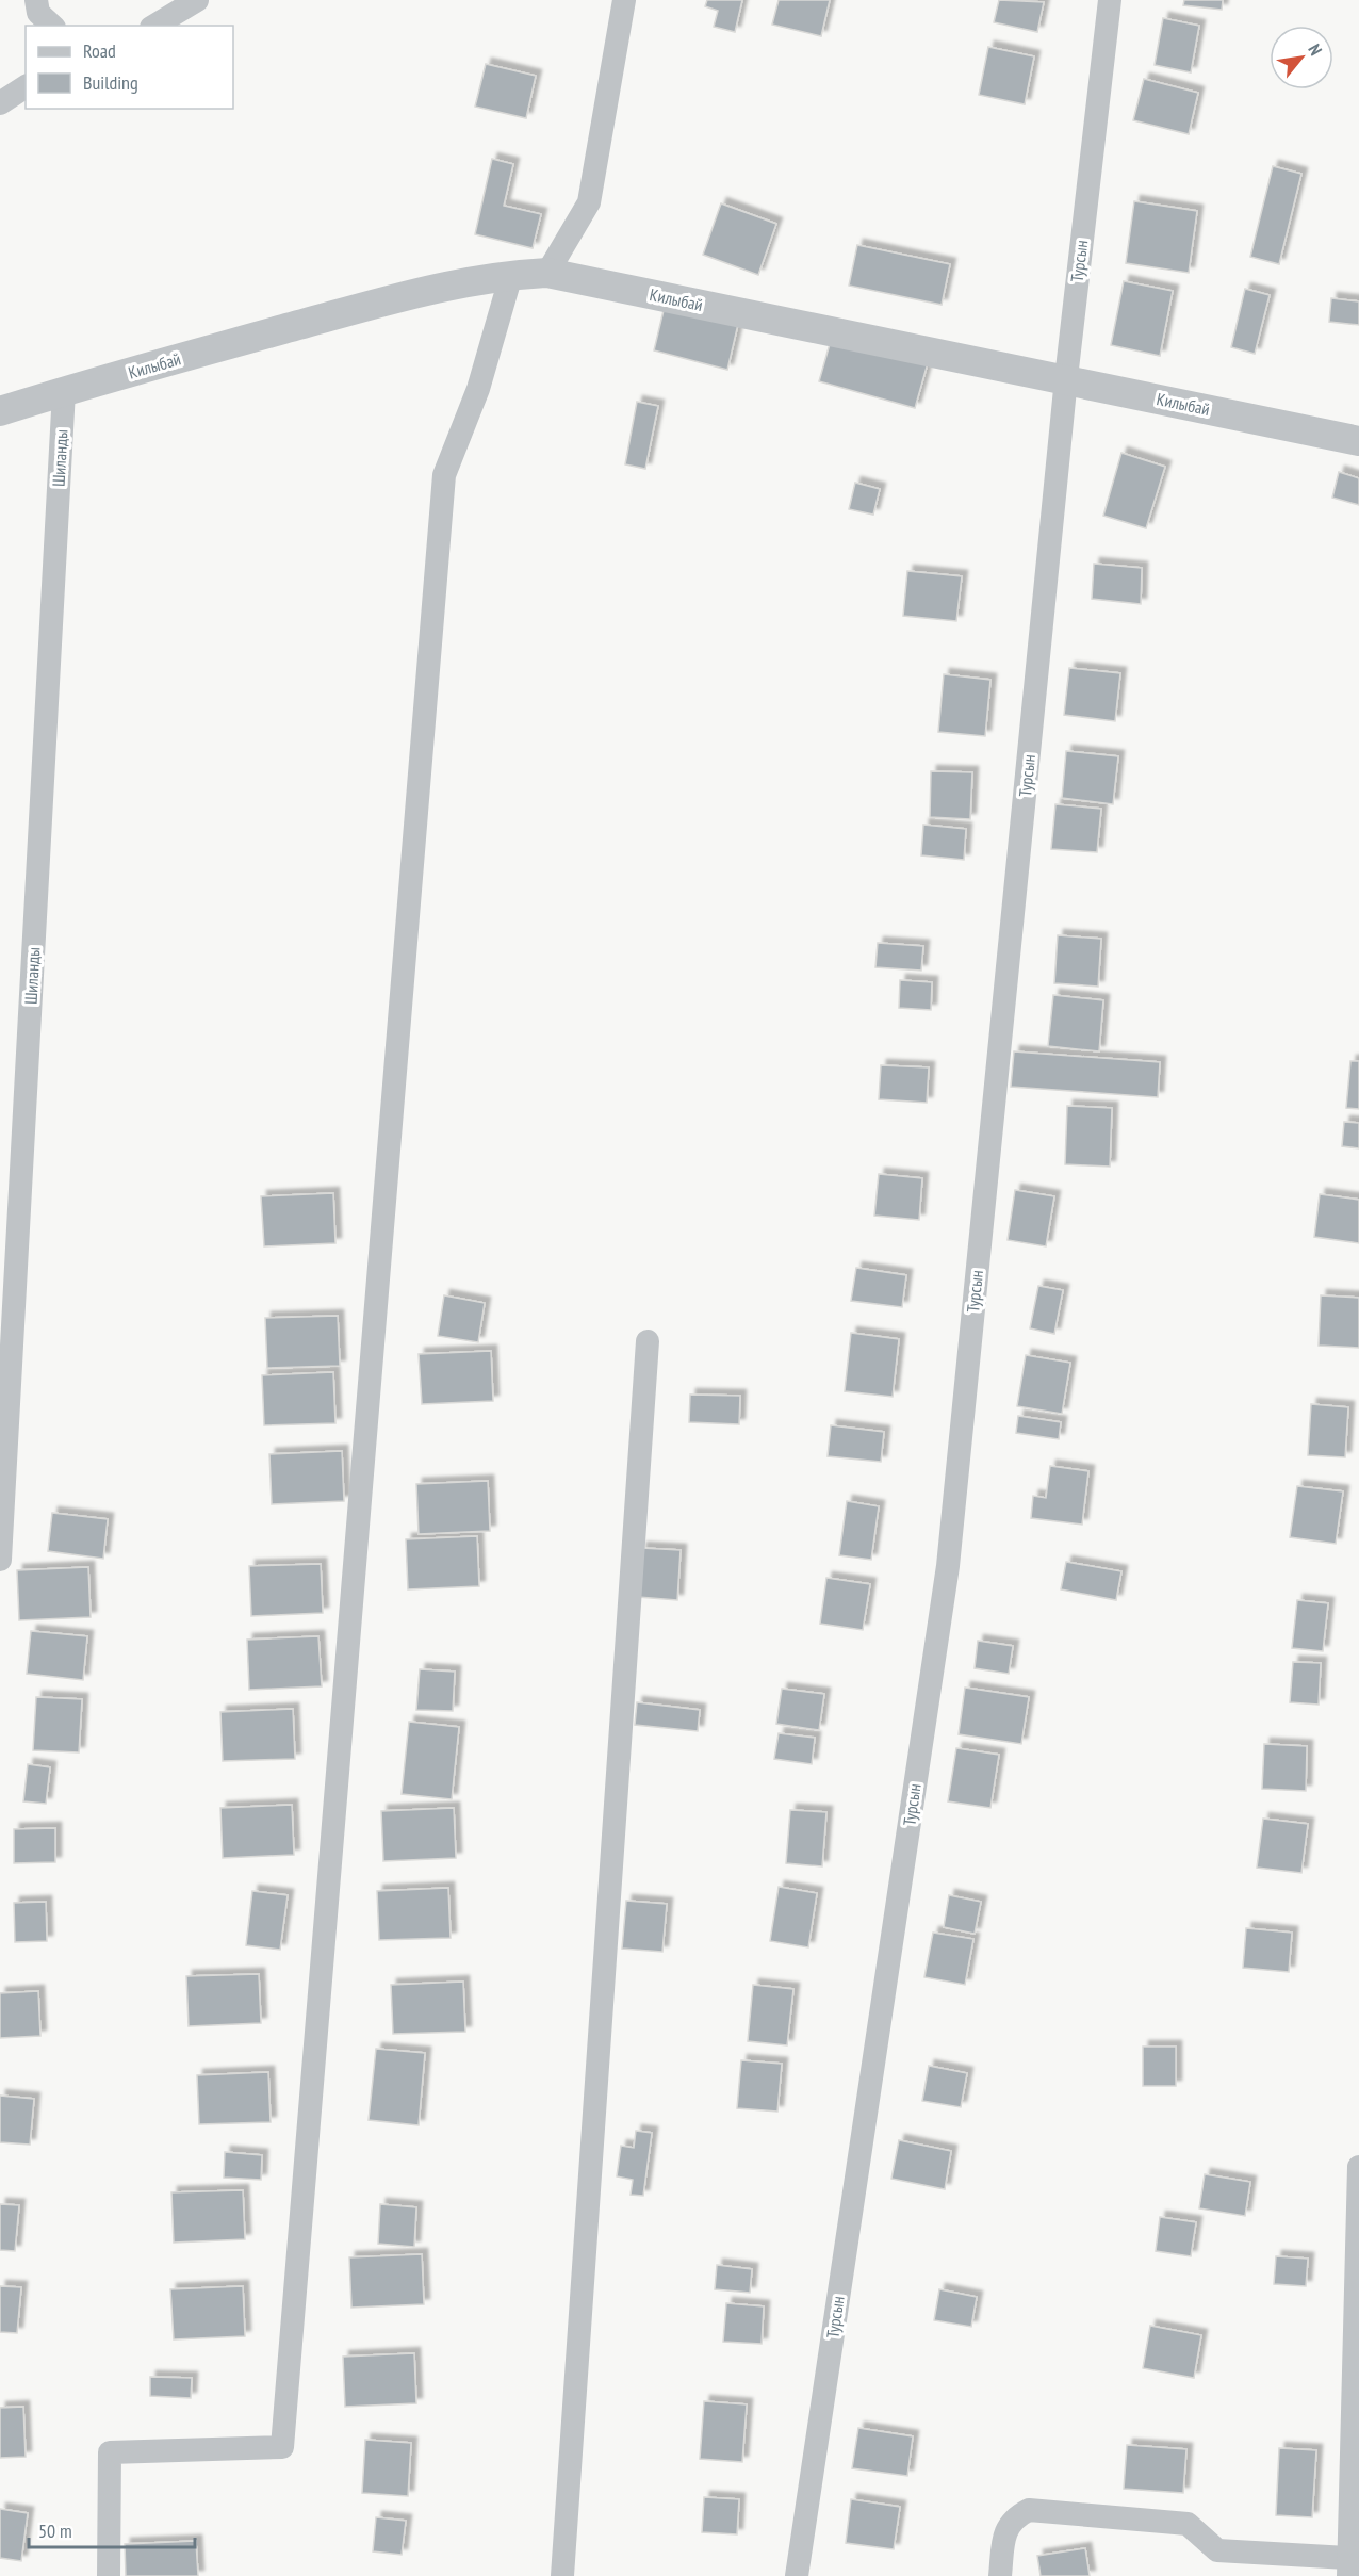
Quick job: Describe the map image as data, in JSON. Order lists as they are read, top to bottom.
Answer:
{
  "streets": {
    "street": ["Турсын", "Килыбай", "Шиланды"]
  },
  "crossings": [
    ["Турсын", "Килыбай"],
    ["Килыбай", "Шиланды"]
  ],
  "legend": ["Road", "Building"],
  "scale_bar": "50 m",
  "north": "top right"
}
